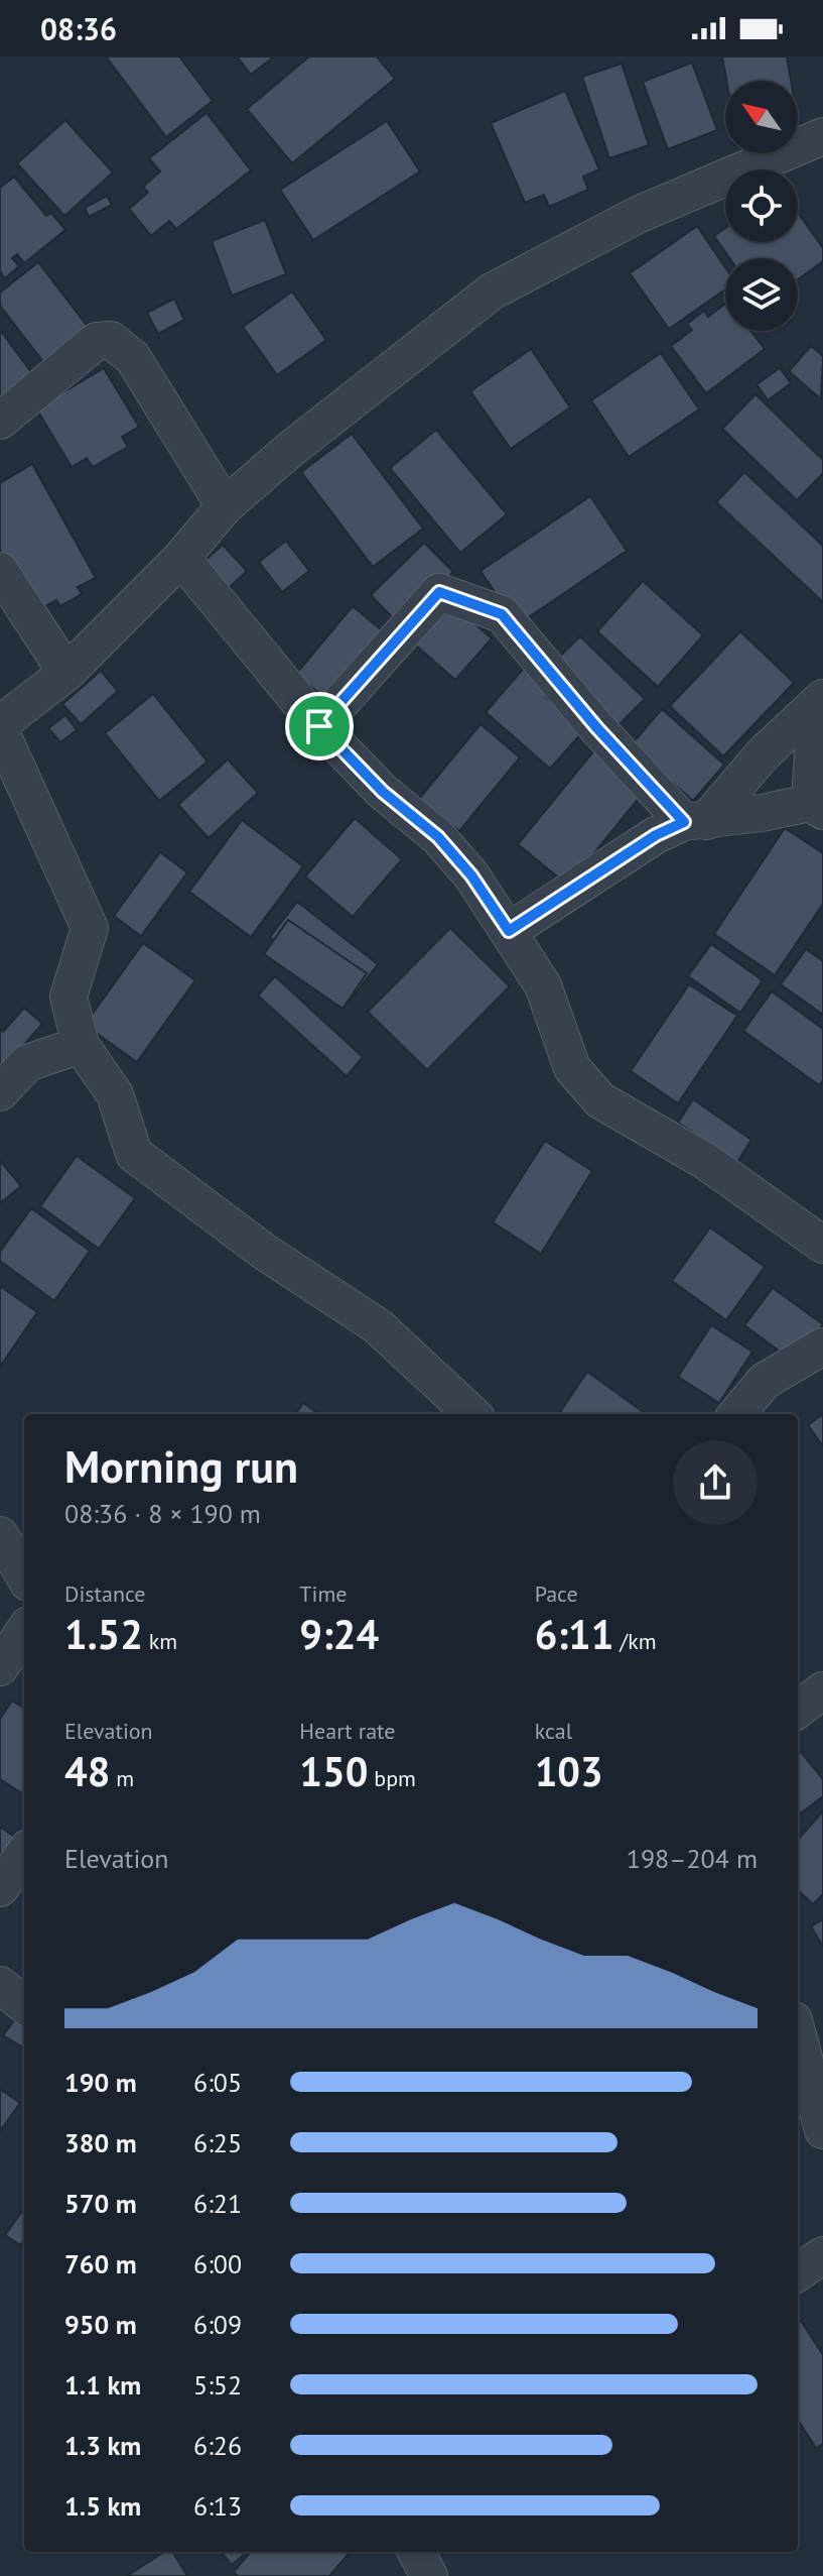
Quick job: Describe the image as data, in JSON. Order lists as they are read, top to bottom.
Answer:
{
  "north": "top left",
  "page": {
    "status": "08:36",
    "heading": ["Morning run", "08:36 · 8 × 190 m"],
    "stats": [
      ["Distance", "1.52 km"],
      ["Time", "9:24"],
      ["Pace", "6:11 /km"],
      ["Elevation", "48 m"],
      ["Heart rate", "150 bpm"],
      ["kcal", "103"]
    ],
    "chart": ["Elevation", "198–204 m"],
    "list": [
      {
        "name": "190 m",
        "note": "6:05"
      },
      {
        "name": "380 m",
        "note": "6:25"
      },
      {
        "name": "570 m",
        "note": "6:21"
      },
      {
        "name": "760 m",
        "note": "6:00"
      },
      {
        "name": "950 m",
        "note": "6:09"
      },
      {
        "name": "1.1 km",
        "note": "5:52"
      },
      {
        "name": "1.3 km",
        "note": "6:26"
      },
      {
        "name": "1.5 km",
        "note": "6:13"
      }
    ]
  }
}
